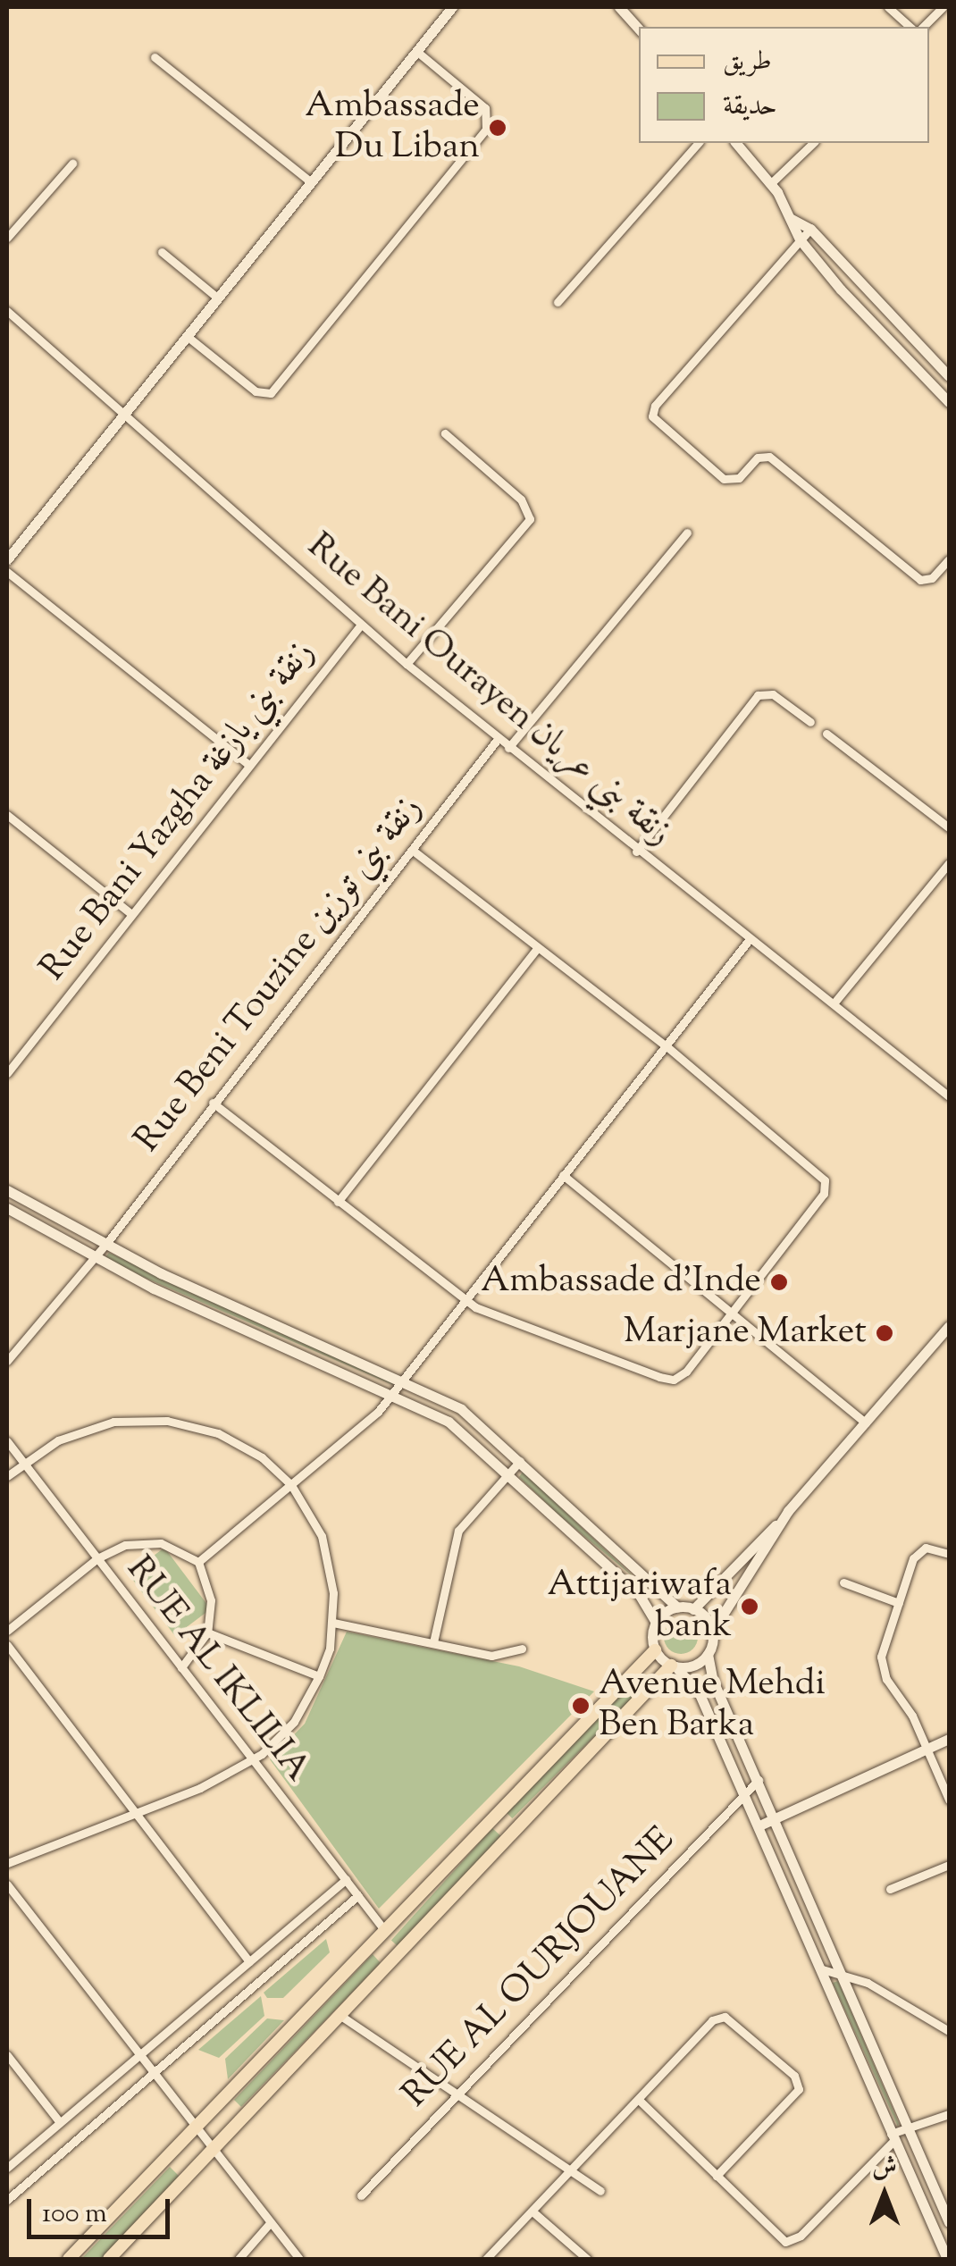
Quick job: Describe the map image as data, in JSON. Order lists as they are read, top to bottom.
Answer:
{
  "streets": {
    "street": [
      "Rue Bani Ourayen زنقة بني عريان",
      "Rue Bani Yazgha زنقة بني يازغة",
      "Rue Beni Touzine زنقة بني توزين",
      "RUE AL IKLILIA",
      "RUE AL OURJOUANE"
    ]
  },
  "crossings": [
    ["Rue Bani Ourayen زنقة بني عريان", "Rue Bani Yazgha زنقة بني يازغة"],
    ["Rue Bani Ourayen زنقة بني عريان", "Rue Beni Touzine زنقة بني توزين"]
  ],
  "places": [
    "Ambassade Du Liban",
    "Ambassade d'Inde",
    "Marjane Market",
    "Attijariwafa bank",
    "Avenue Mehdi Ben Barka"
  ],
  "legend": ["طريق", "حديقة"],
  "scale_bar": "100 m",
  "north": "top"
}
